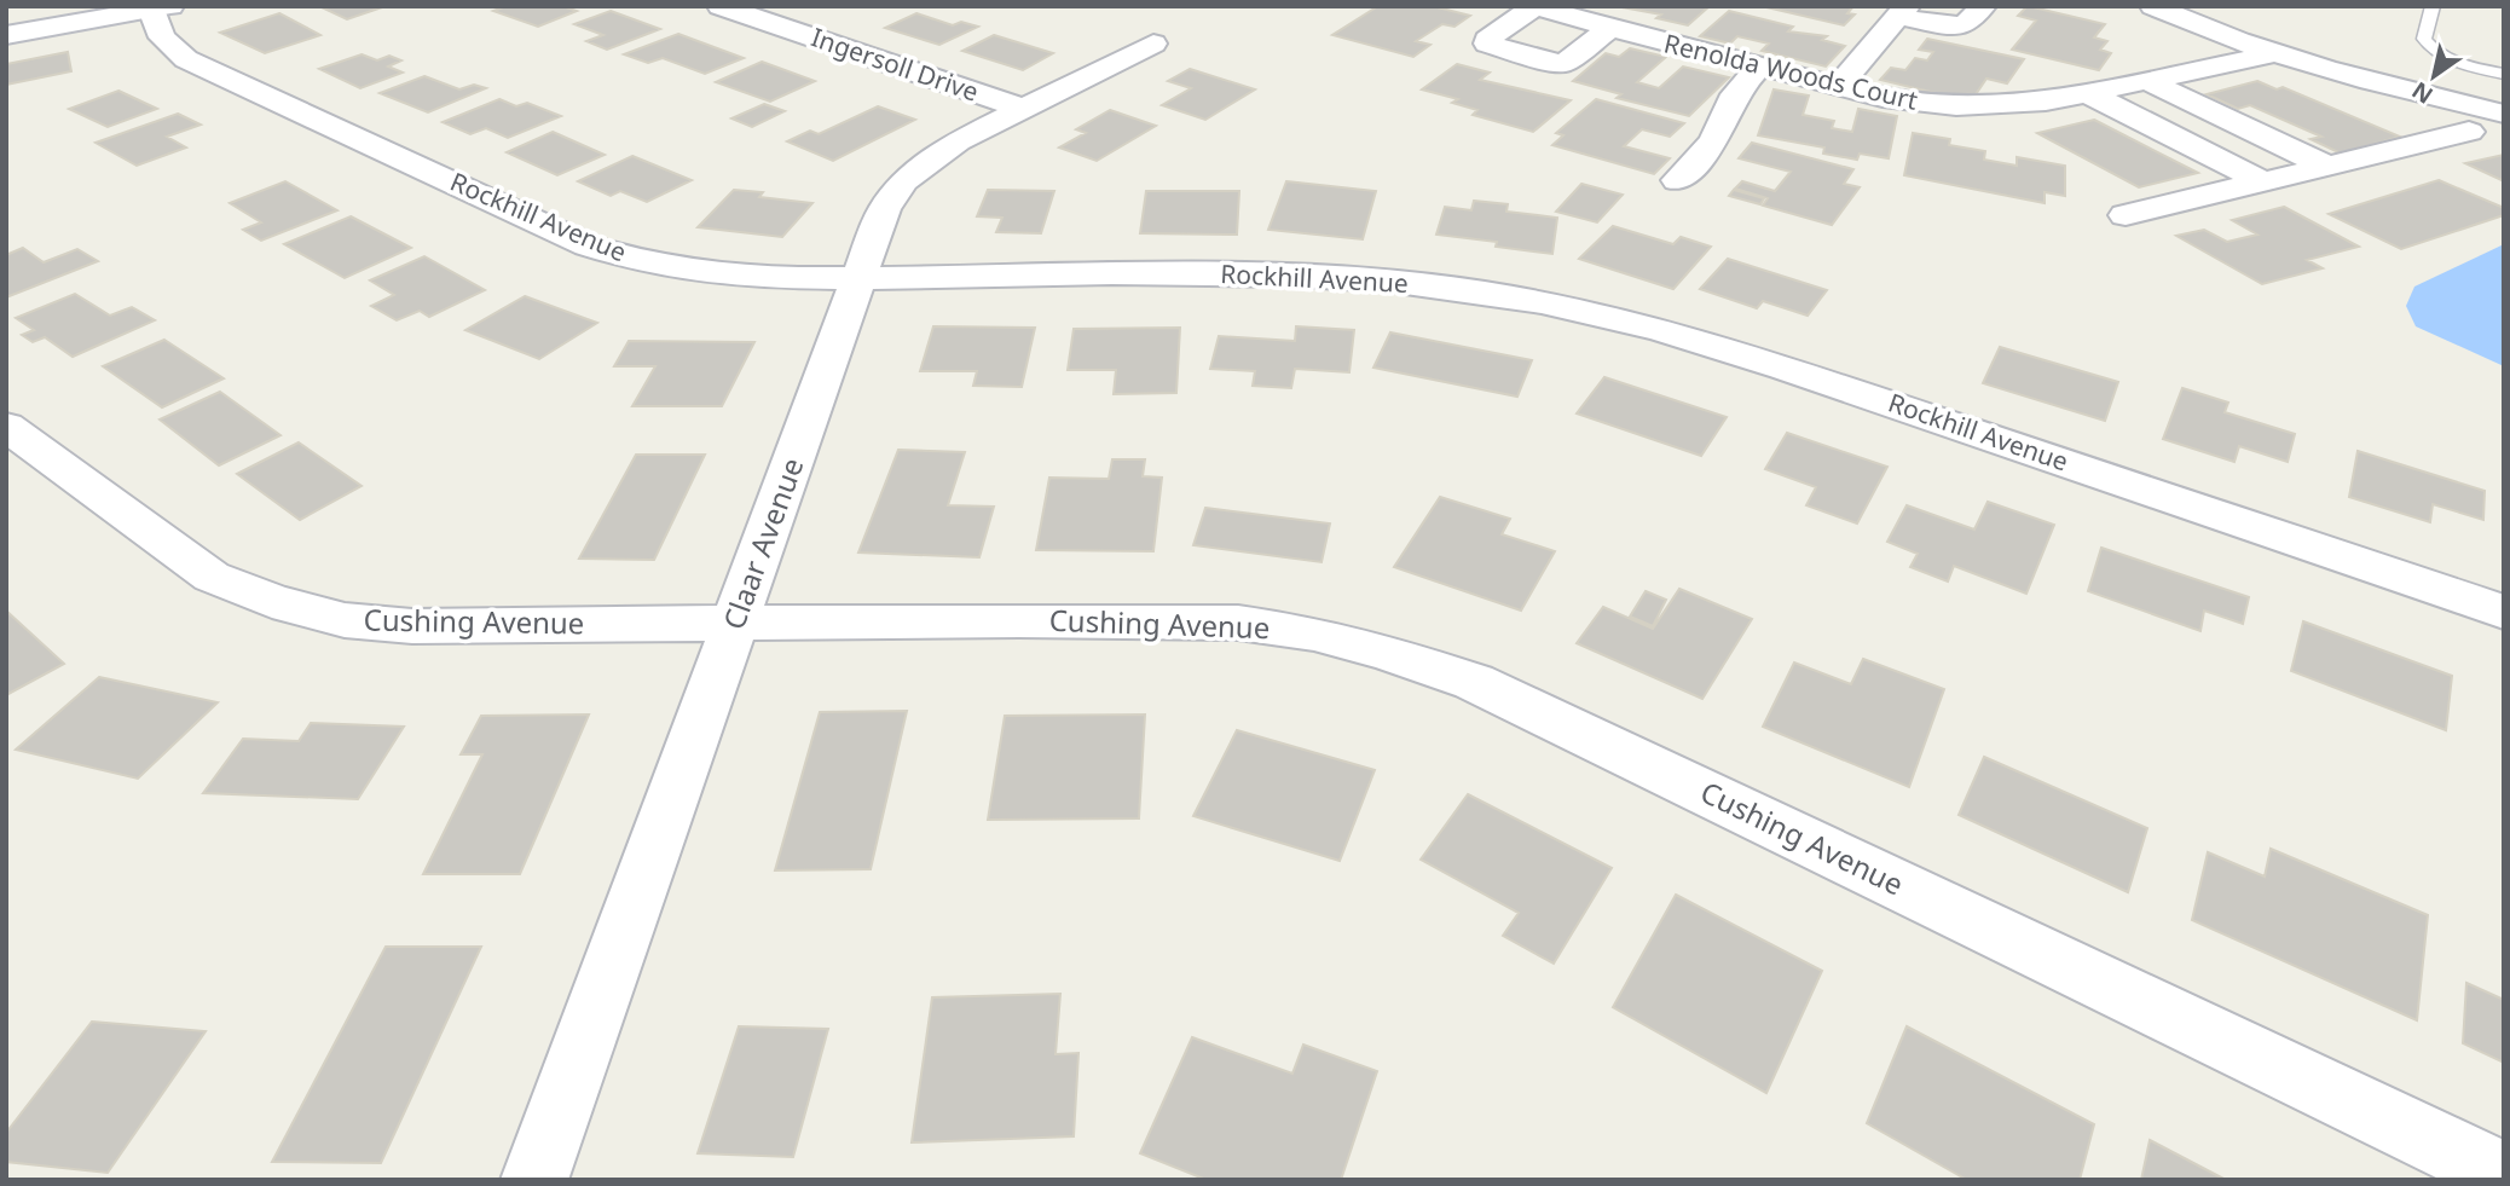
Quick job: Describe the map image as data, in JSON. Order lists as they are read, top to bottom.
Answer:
{
  "streets": {
    "street": [
      "Ingersoll Drive",
      "Renolda Woods Court",
      "Rockhill Avenue",
      "Claar Avenue",
      "Cushing Avenue"
    ]
  },
  "crossings": [
    ["Ingersoll Drive", "Claar Avenue"],
    ["Rockhill Avenue", "Claar Avenue"],
    ["Claar Avenue", "Cushing Avenue"]
  ],
  "north": "bottom left"
}
